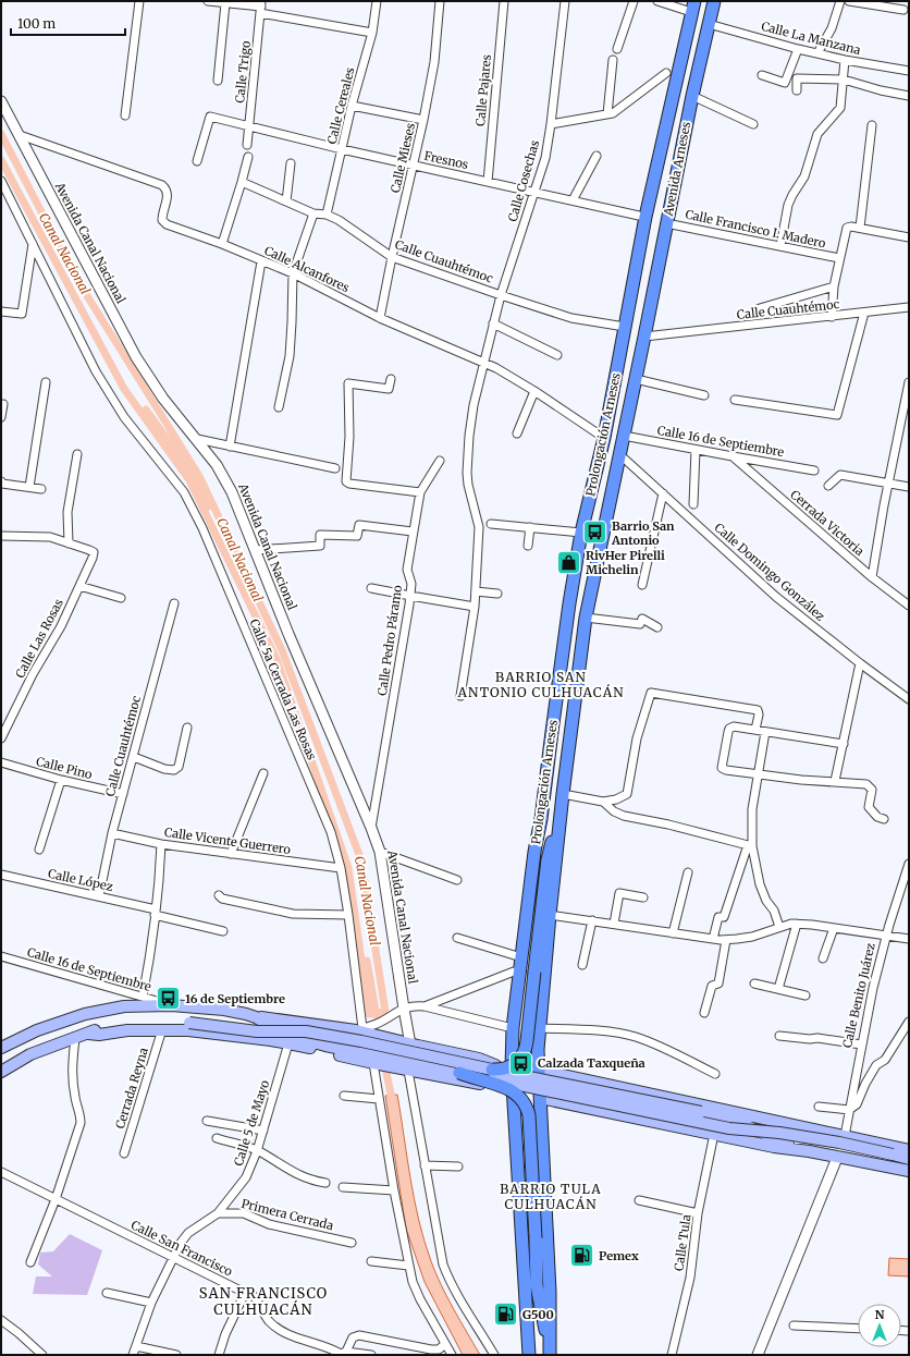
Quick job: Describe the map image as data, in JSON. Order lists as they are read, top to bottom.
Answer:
{
  "streets": {
    "main road": ["Avenida Arneses", "Prolongación Arneses"],
    "street": [
      "Calle La Manzana",
      "Calle Trigo",
      "Calle Pajares",
      "Calle Cereales",
      "Calle Mieses",
      "Fresnos",
      "Calle Cosechas",
      "Calle Francisco I. Madero",
      "Avenida Canal Nacional",
      "Calle Cuauhtémoc",
      "Calle Alcanfores",
      "Calle 16 de Septiembre",
      "Cerrada Victoria",
      "Calle Domingo González",
      "Calle Las Rosas",
      "Calle Pedro Páramo",
      "Calle 5a Cerrada Las Rosas",
      "Calle Pino",
      "Calle Vicente Guerrero",
      "Calle López",
      "Calle Benito Juárez",
      "Cerrada Reyna",
      "Calle 5 de Mayo",
      "Primera Cerrada",
      "Calle Tula",
      "Calle San Francisco"
    ]
  },
  "crossings": [
    ["Calle La Manzana", "Avenida Arneses"],
    ["Calle Trigo", "Fresnos"],
    ["Calle Pajares", "Fresnos"],
    ["Calle Cereales", "Fresnos"],
    ["Calle Cereales", "Calle Cuauhtémoc"],
    ["Calle Mieses", "Fresnos"],
    ["Calle Mieses", "Calle Cuauhtémoc"],
    ["Calle Mieses", "Calle Alcanfores"],
    ["Fresnos", "Avenida Arneses"],
    ["Fresnos", "Calle Cosechas"],
    ["Fresnos", "Prolongación Arneses"],
    ["Avenida Arneses", "Calle Francisco I. Madero"],
    ["Avenida Arneses", "Calle Cuauhtémoc"],
    ["Avenida Arneses", "Prolongación Arneses"],
    ["Calle Cosechas", "Calle Cuauhtémoc"],
    ["Calle Cosechas", "Calle Alcanfores"],
    ["Calle Francisco I. Madero", "Calle Cuauhtémoc"],
    ["Avenida Canal Nacional", "Calle Alcanfores"],
    ["Avenida Canal Nacional", "Calle Pedro Páramo"],
    ["Calle Cuauhtémoc", "Prolongación Arneses"],
    ["Calle Cuauhtémoc", "Calle Pino"],
    ["Calle Cuauhtémoc", "Calle Vicente Guerrero"],
    ["Calle Cuauhtémoc", "Calle López"],
    ["Calle Alcanfores", "Prolongación Arneses"],
    ["Prolongación Arneses", "Calle 16 de Septiembre"],
    ["Prolongación Arneses", "Calle Domingo González"],
    ["Calle 16 de Septiembre", "Cerrada Victoria"],
    ["Calle 5a Cerrada Las Rosas", "Calle Vicente Guerrero"],
    ["Calle 5 de Mayo", "Primera Cerrada"],
    ["Calle 5 de Mayo", "Calle San Francisco"]
  ],
  "districts": ["BARRIO SAN ANTONIO CULHUACÁN", "BARRIO TULA CULHUACÁN", "SAN FRANCISCO CULHUACÁN"],
  "water": ["Canal Nacional"],
  "places": {
    "bus stop": ["Barrio San Antonio", "16 de Septiembre", "Calzada Taxqueña"],
    "shop": ["RivHer Pirelli Michelin"],
    "fuel station": ["Pemex", "G500"]
  },
  "scale_bar": "100 m",
  "north": "top"
}
